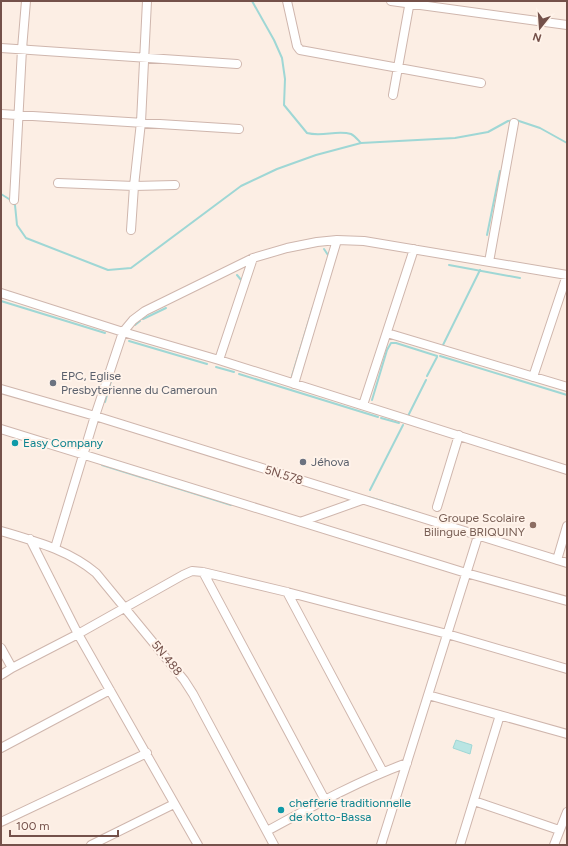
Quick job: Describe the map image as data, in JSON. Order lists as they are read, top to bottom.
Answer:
{
  "streets": {
    "street": ["5N.578", "5N.488"]
  },
  "places": [
    "EPC, Eglise Presbyterienne du Cameroun",
    "Easy Company",
    "Jéhova",
    "Groupe Scolaire Bilingue BRIQUINY",
    "chefferie traditionnelle de Kotto-Bassa"
  ],
  "scale_bar": "100 m",
  "north": "bottom"
}
